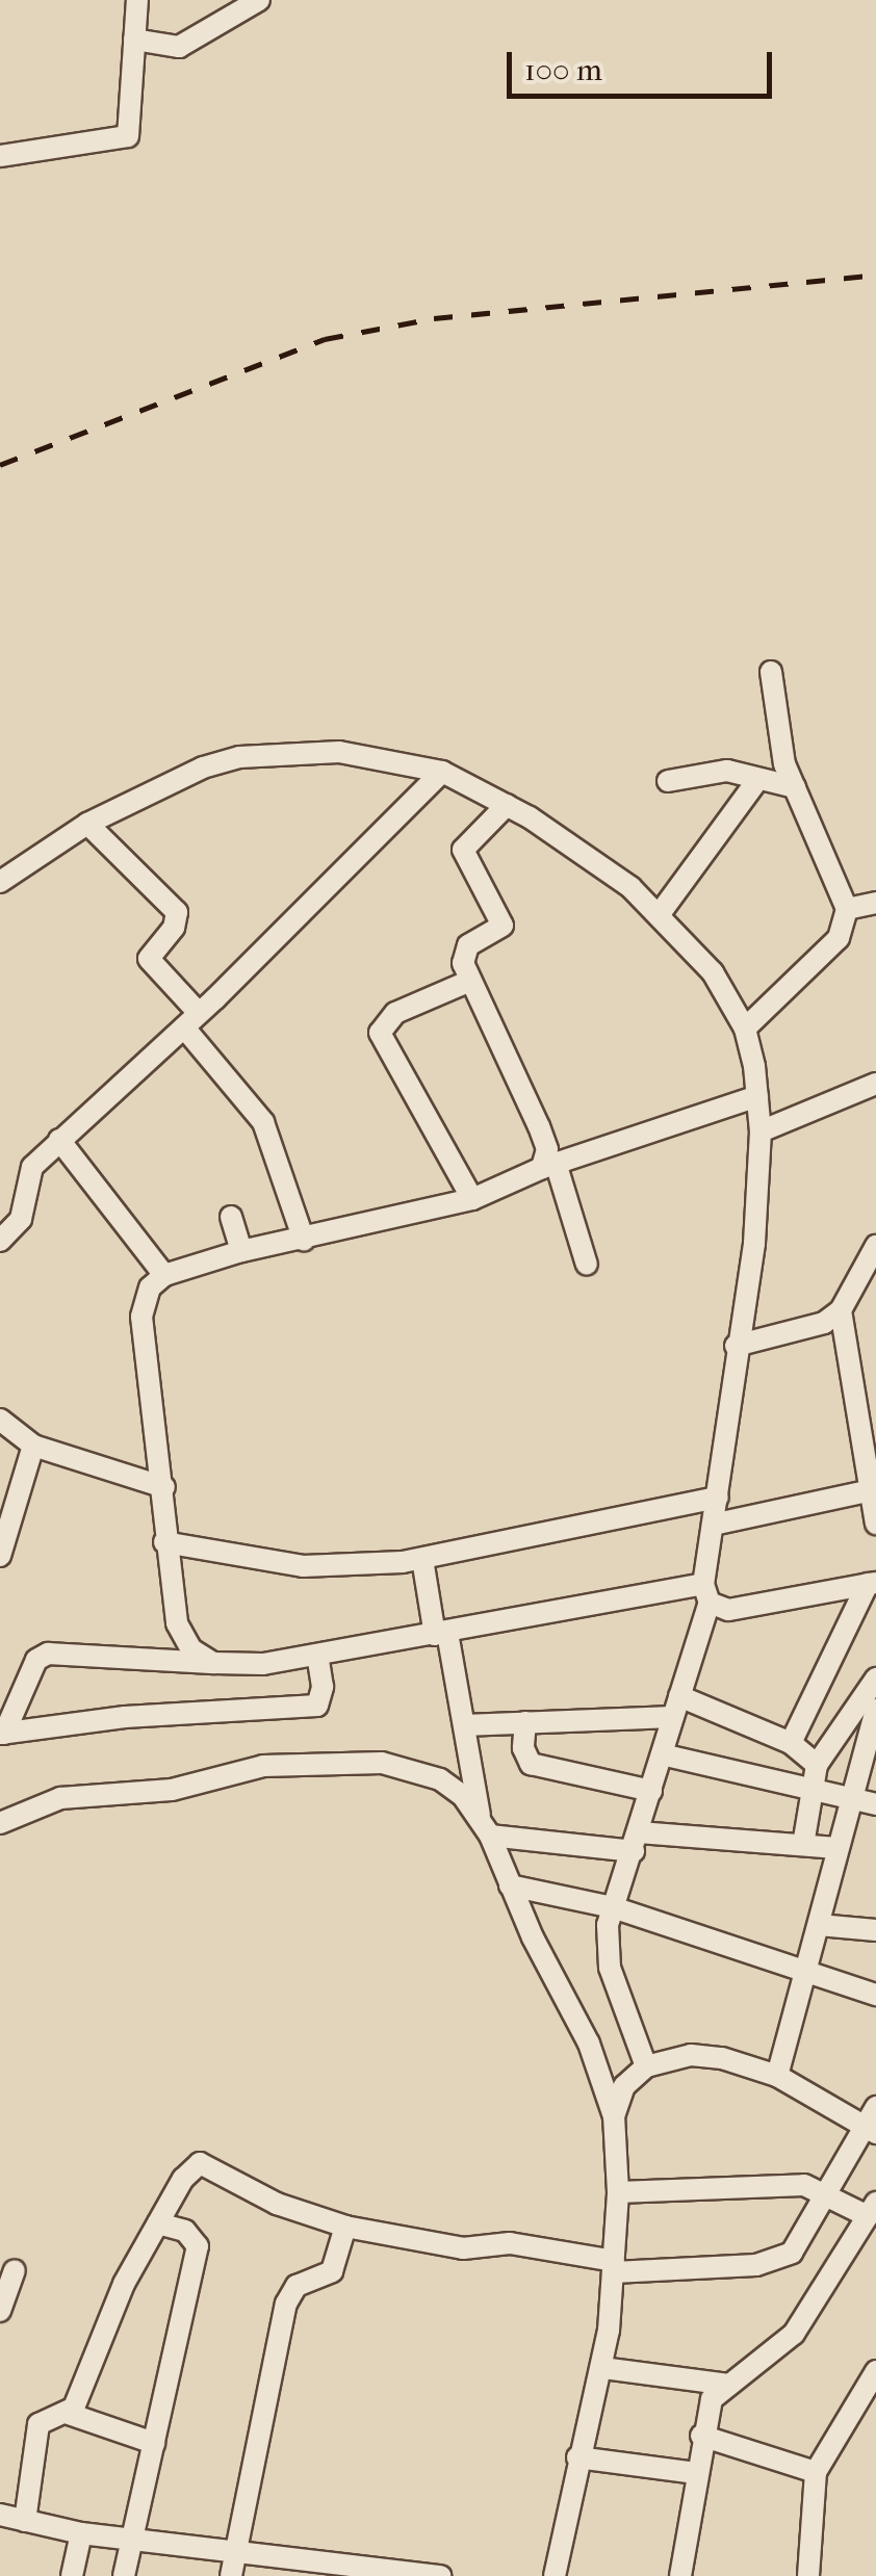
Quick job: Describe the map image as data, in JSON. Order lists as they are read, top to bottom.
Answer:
{
  "scale_bar": "100 m"
}
